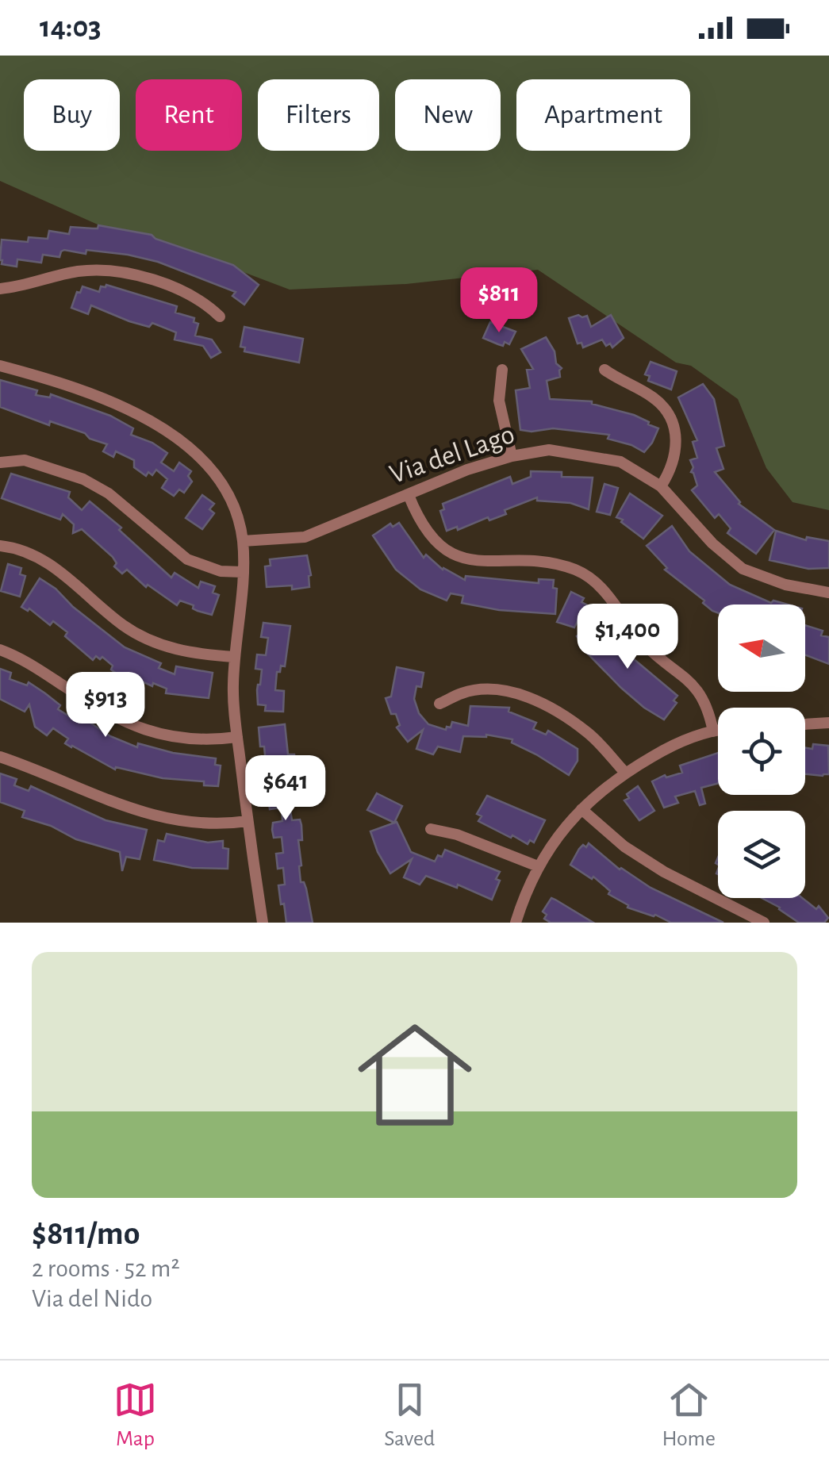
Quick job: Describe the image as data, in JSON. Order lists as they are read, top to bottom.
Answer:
{
  "streets": {
    "street": ["Via del Lago"]
  },
  "north": "left",
  "page": {
    "status": "14:03",
    "chip": [
      "Buy",
      "Rent",
      "Filters",
      "New",
      "Apartment"
    ],
    "price": [
      "$811",
      "$1,400",
      "$913",
      "$641"
    ],
    "list": [
      {
        "name": "$811/mo",
        "note": "2 rooms · 52 m² · Via del Nido"
      }
    ],
    "tabs": ["Map", "Saved", "Home"]
  }
}
